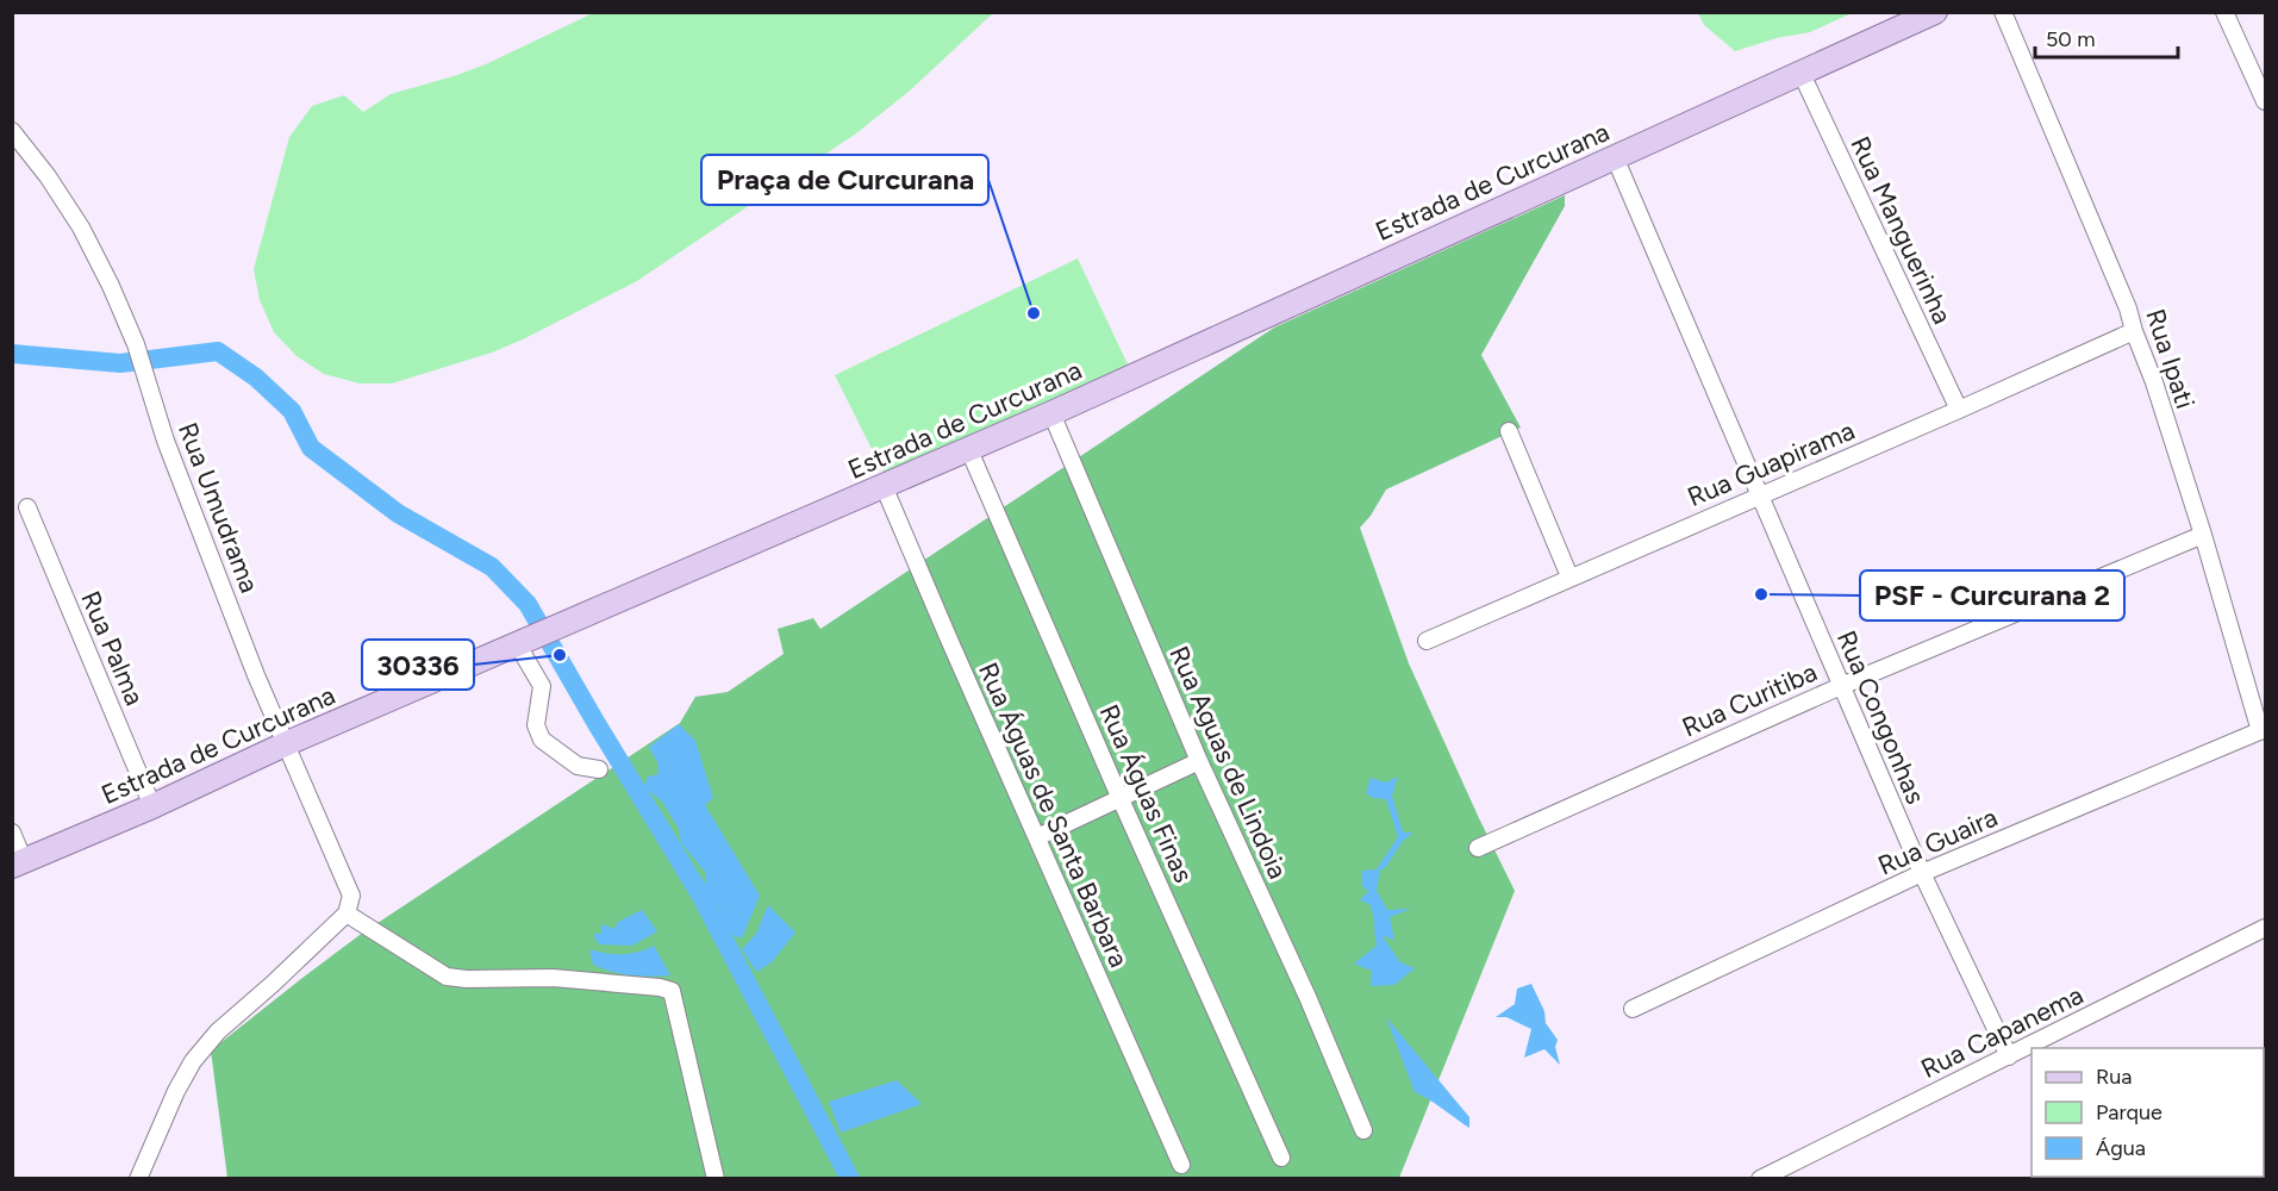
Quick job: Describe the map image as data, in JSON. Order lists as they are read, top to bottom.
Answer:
{
  "streets": {
    "main road": ["Estrada de Curcurana"],
    "street": [
      "Rua Manguerinha",
      "Rua Ipati",
      "Rua Guapirama",
      "Rua Umudrama",
      "Rua Palma",
      "Rua Curitiba",
      "Rua Congonhas",
      "Rua Aguas de Lindoia",
      "Rua Águas Finas",
      "Rua Águas de Santa Barbara",
      "Rua Guaira",
      "Rua Capanema"
    ]
  },
  "crossings": [
    ["Estrada de Curcurana", "Rua Manguerinha"],
    ["Estrada de Curcurana", "Rua Umudrama"],
    ["Estrada de Curcurana", "Rua Palma"],
    ["Estrada de Curcurana", "Rua Congonhas"],
    ["Estrada de Curcurana", "Rua Aguas de Lindoia"],
    ["Estrada de Curcurana", "Rua Águas Finas"],
    ["Estrada de Curcurana", "Rua Águas de Santa Barbara"],
    ["Rua Manguerinha", "Rua Guapirama"],
    ["Rua Ipati", "Rua Guapirama"],
    ["Rua Ipati", "Rua Curitiba"],
    ["Rua Ipati", "Rua Guaira"],
    ["Rua Guapirama", "Rua Congonhas"],
    ["Rua Curitiba", "Rua Congonhas"],
    ["Rua Congonhas", "Rua Guaira"],
    ["Rua Congonhas", "Rua Capanema"]
  ],
  "places": ["Praça de Curcurana", "PSF - Curcurana 2", "30336"],
  "legend": ["Rua", "Parque", "Água"],
  "scale_bar": "50 m"
}
